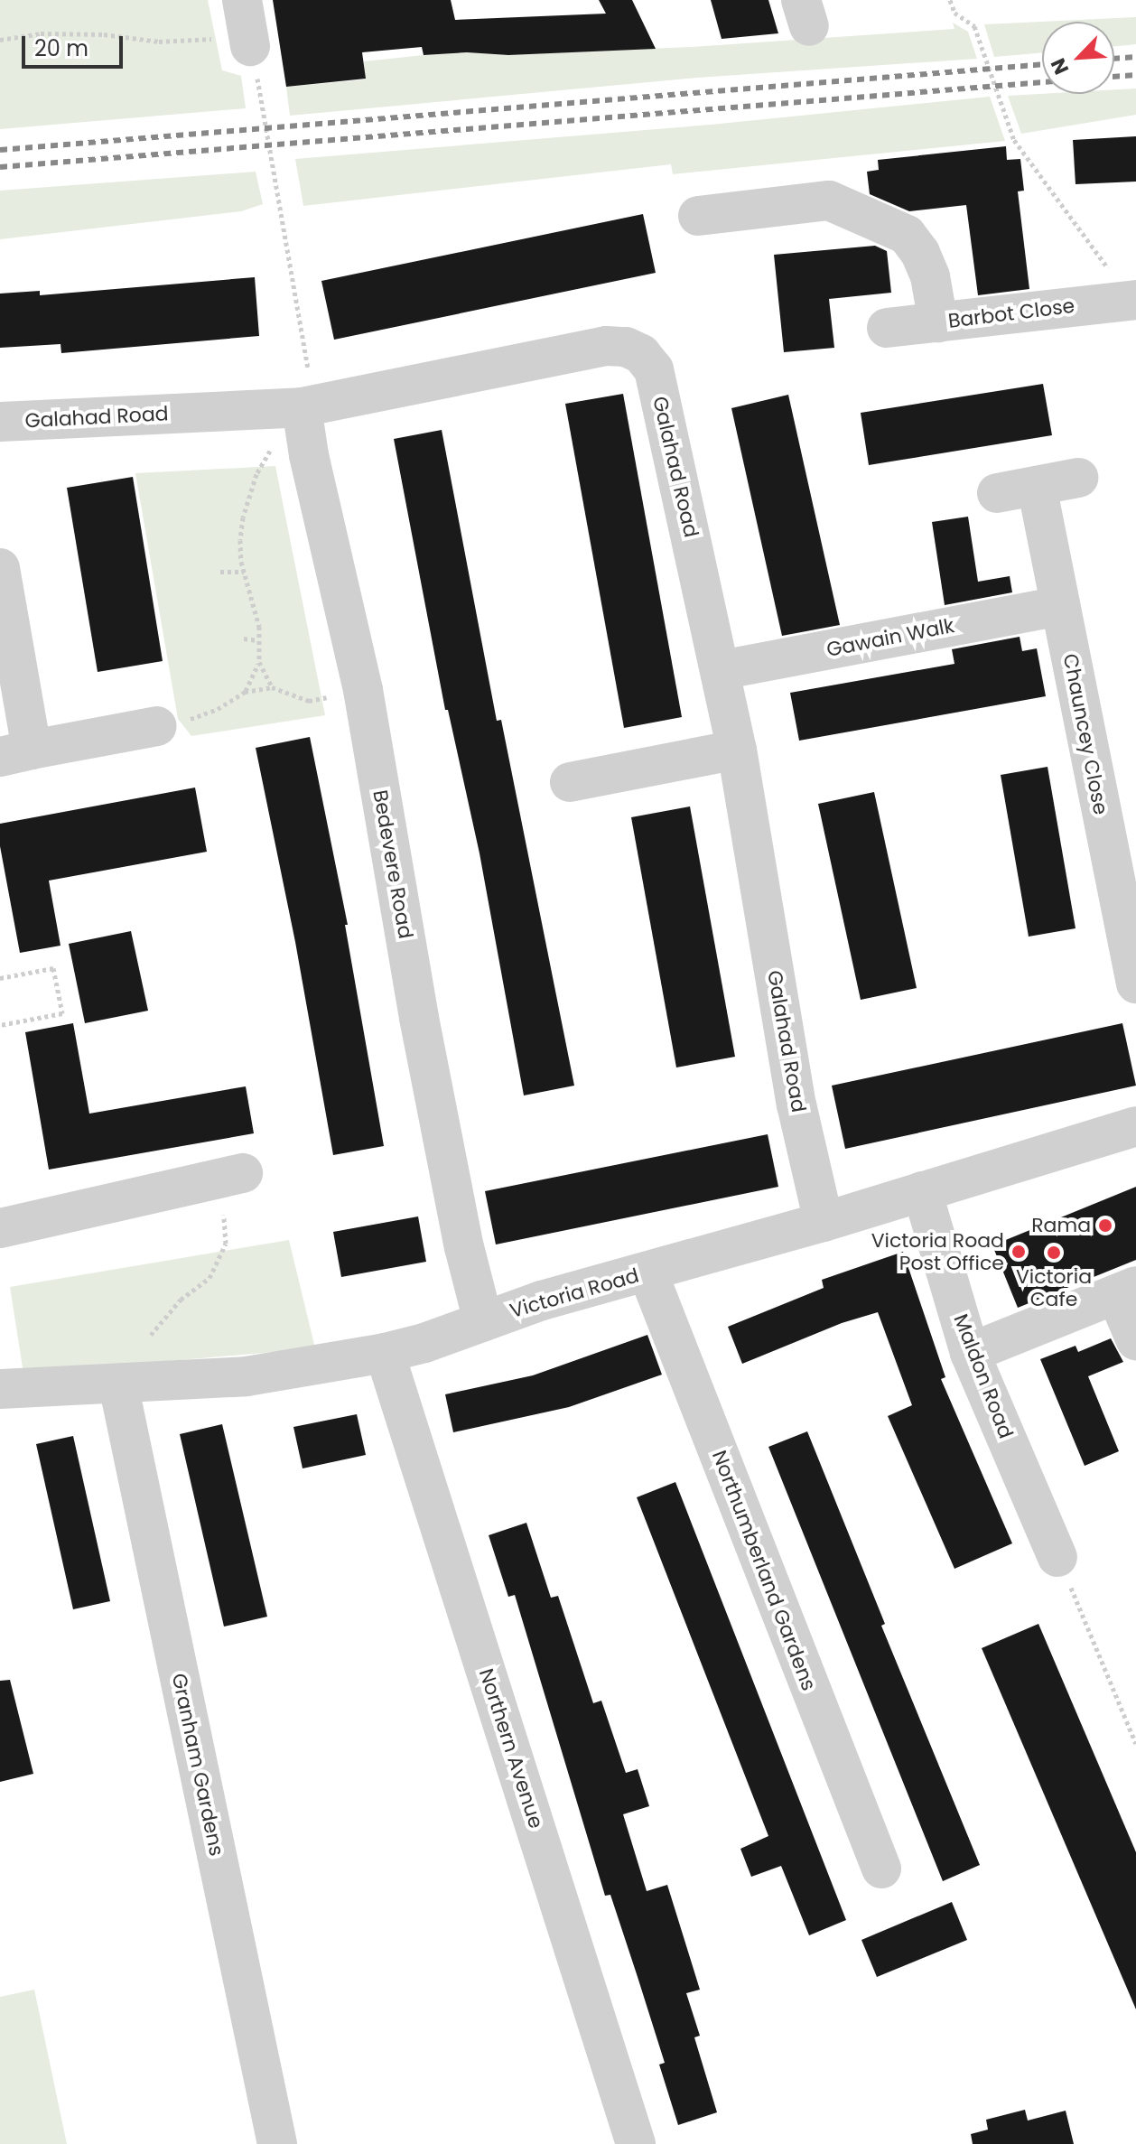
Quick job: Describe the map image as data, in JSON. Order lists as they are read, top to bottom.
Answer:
{
  "streets": {
    "street": [
      "Barbot Close",
      "Galahad Road",
      "Gawain Walk",
      "Chauncey Close",
      "Bedevere Road",
      "Victoria Road",
      "Maldon Road",
      "Northumberland Gardens",
      "Northern Avenue",
      "Granham Gardens"
    ]
  },
  "crossings": [
    ["Galahad Road", "Gawain Walk"],
    ["Galahad Road", "Bedevere Road"],
    ["Galahad Road", "Victoria Road"],
    ["Gawain Walk", "Chauncey Close"],
    ["Bedevere Road", "Victoria Road"],
    ["Victoria Road", "Maldon Road"],
    ["Victoria Road", "Northumberland Gardens"],
    ["Victoria Road", "Northern Avenue"],
    ["Victoria Road", "Granham Gardens"]
  ],
  "places": ["Rama", "Victoria Road Post Office", "Victoria Cafe"],
  "scale_bar": "20 m",
  "north": "bottom left"
}
